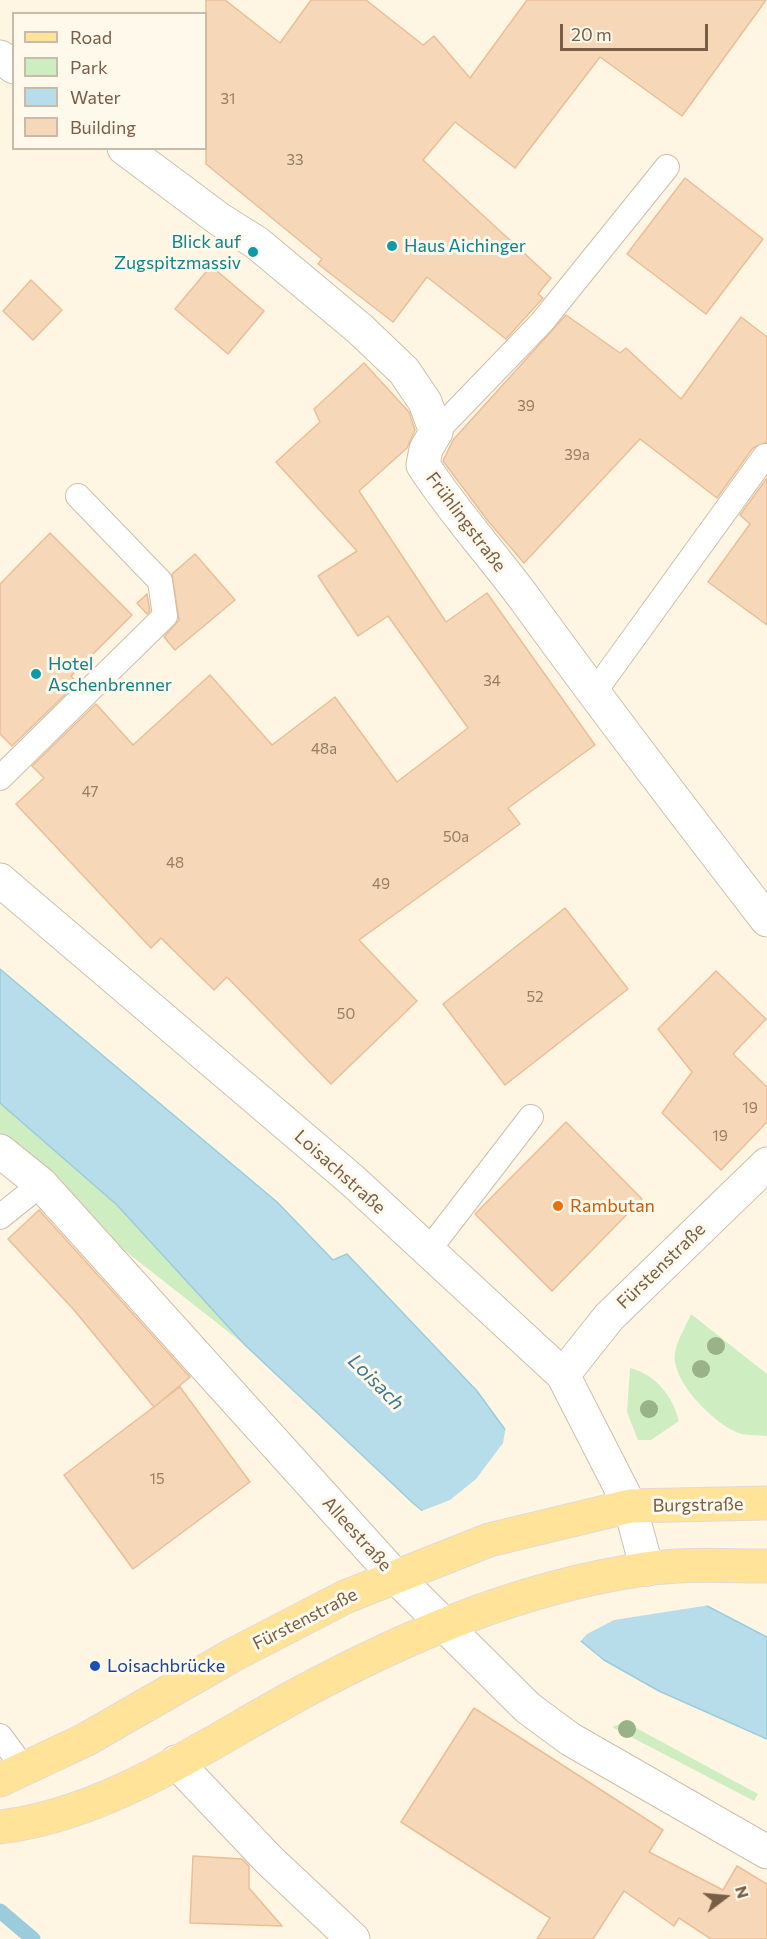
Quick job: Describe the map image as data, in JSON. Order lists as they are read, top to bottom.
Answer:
{
  "streets": {
    "main road": ["Fürstenstraße", "Burgstraße"],
    "street": ["Frühlingstraße", "Loisachstraße", "Alleestraße"]
  },
  "crossings": [
    ["Loisachstraße", "Fürstenstraße"],
    ["Loisachstraße", "Burgstraße"],
    ["Fürstenstraße", "Burgstraße"],
    ["Fürstenstraße", "Alleestraße"]
  ],
  "water": ["Loisach"],
  "places": [
    "Haus Aichinger",
    "Blick auf Zugspitzmassiv",
    "Hotel Aschenbrenner",
    "Rambutan",
    "Loisachbrücke"
  ],
  "house_numbers": [
    "31",
    "33",
    "39",
    "39a",
    "34",
    "48a",
    "47",
    "50a",
    "48",
    "49",
    "52",
    "50",
    "19",
    "19",
    "15"
  ],
  "legend": [
    "Road",
    "Park",
    "Water",
    "Building"
  ],
  "scale_bar": "20 m",
  "north": "right"
}
